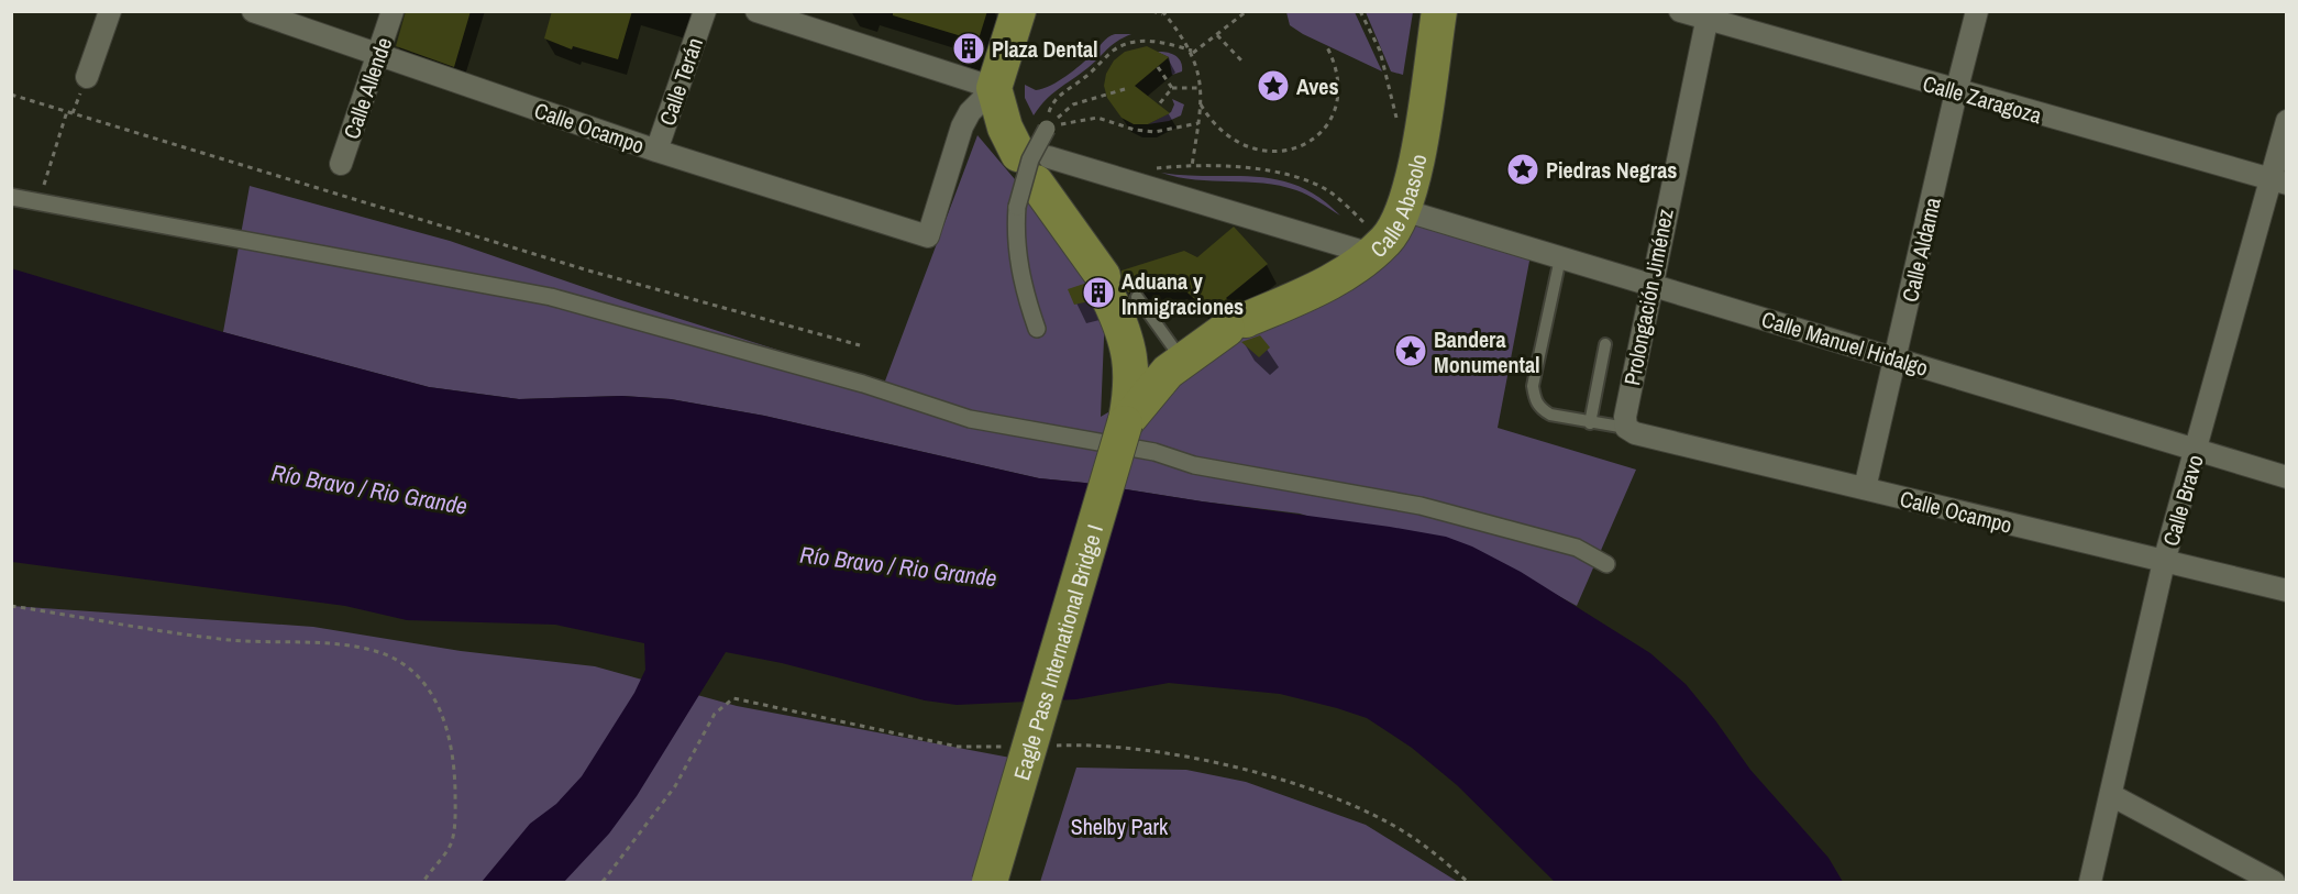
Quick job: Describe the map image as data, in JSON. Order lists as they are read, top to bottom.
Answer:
{
  "streets": {
    "main road": ["Calle Abasolo", "Eagle Pass International Bridge I"],
    "street": [
      "Calle Terán",
      "Calle Allende",
      "Calle Zaragoza",
      "Calle Ocampo",
      "Calle Aldama",
      "Prolongación Jiménez",
      "Calle Manuel Hidalgo",
      "Calle Bravo"
    ]
  },
  "crossings": [
    ["Calle Terán", "Calle Ocampo"],
    ["Calle Allende", "Calle Ocampo"],
    ["Calle Zaragoza", "Calle Aldama"],
    ["Calle Zaragoza", "Prolongación Jiménez"],
    ["Calle Zaragoza", "Calle Bravo"],
    ["Calle Ocampo", "Calle Aldama"],
    ["Calle Ocampo", "Prolongación Jiménez"],
    ["Calle Ocampo", "Calle Bravo"],
    ["Calle Abasolo", "Calle Manuel Hidalgo"],
    ["Calle Abasolo", "Eagle Pass International Bridge I"],
    ["Calle Aldama", "Calle Manuel Hidalgo"],
    ["Prolongación Jiménez", "Calle Manuel Hidalgo"],
    ["Calle Manuel Hidalgo", "Calle Bravo"]
  ],
  "water": ["Río Bravo / Rio Grande"],
  "parks": ["Shelby Park"],
  "places": {
    "building": ["Plaza Dental", "Aduana y Inmigraciones"],
    "place": ["Aves", "Piedras Negras", "Bandera Monumental"]
  }
}
